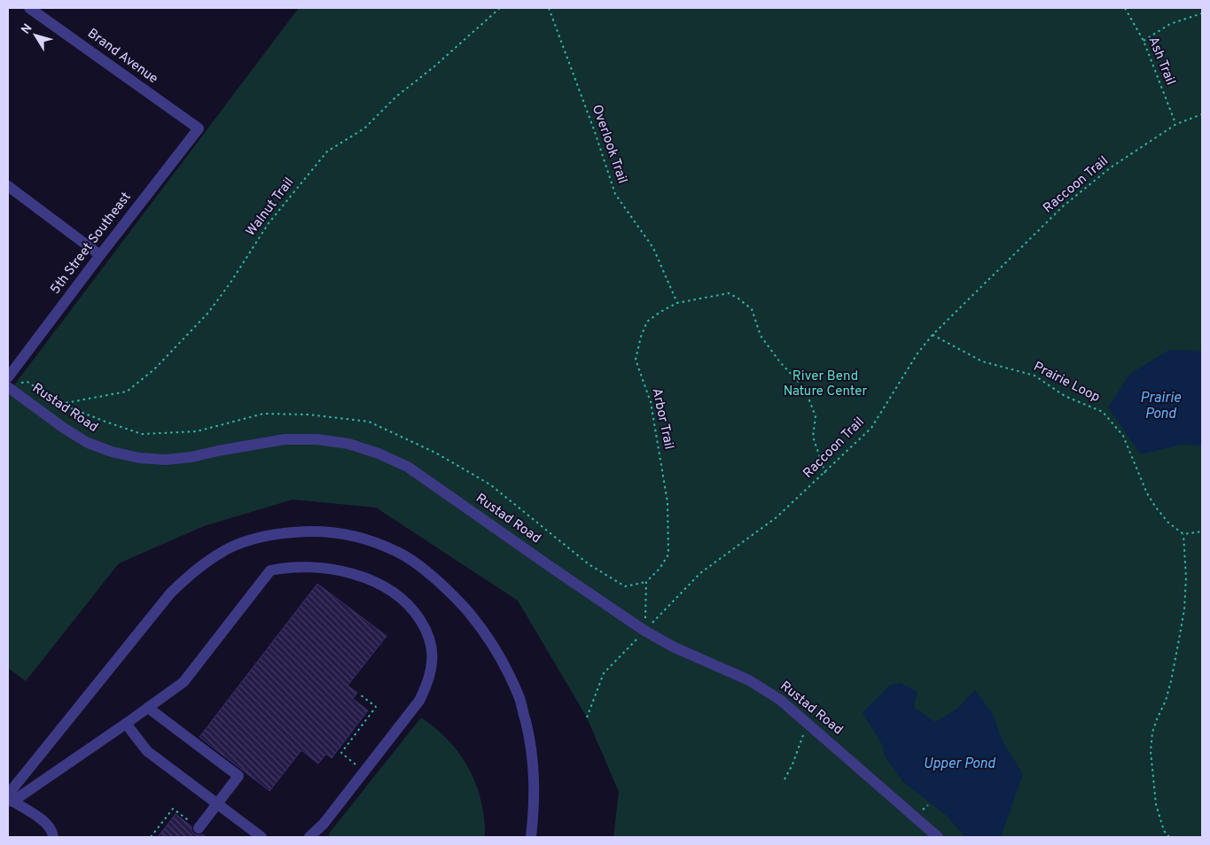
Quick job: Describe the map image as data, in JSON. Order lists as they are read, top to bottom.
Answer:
{
  "streets": {
    "street": ["Brand Avenue", "5th Street Southeast", "Rustad Road"],
    "path": [
      "Ash Trail",
      "Overlook Trail",
      "Raccoon Trail",
      "Walnut Trail",
      "Prairie Loop",
      "Arbor Trail"
    ]
  },
  "crossings": [
    ["Brand Avenue", "5th Street Southeast"],
    ["Ash Trail", "Raccoon Trail"],
    ["Overlook Trail", "Arbor Trail"],
    ["Raccoon Trail", "Prairie Loop"],
    ["Raccoon Trail", "Rustad Road"],
    ["Raccoon Trail", "Arbor Trail"]
  ],
  "water": ["Prairie Pond", "Upper Pond"],
  "parks": ["River Bend Nature Center"],
  "north": "top left"
}
